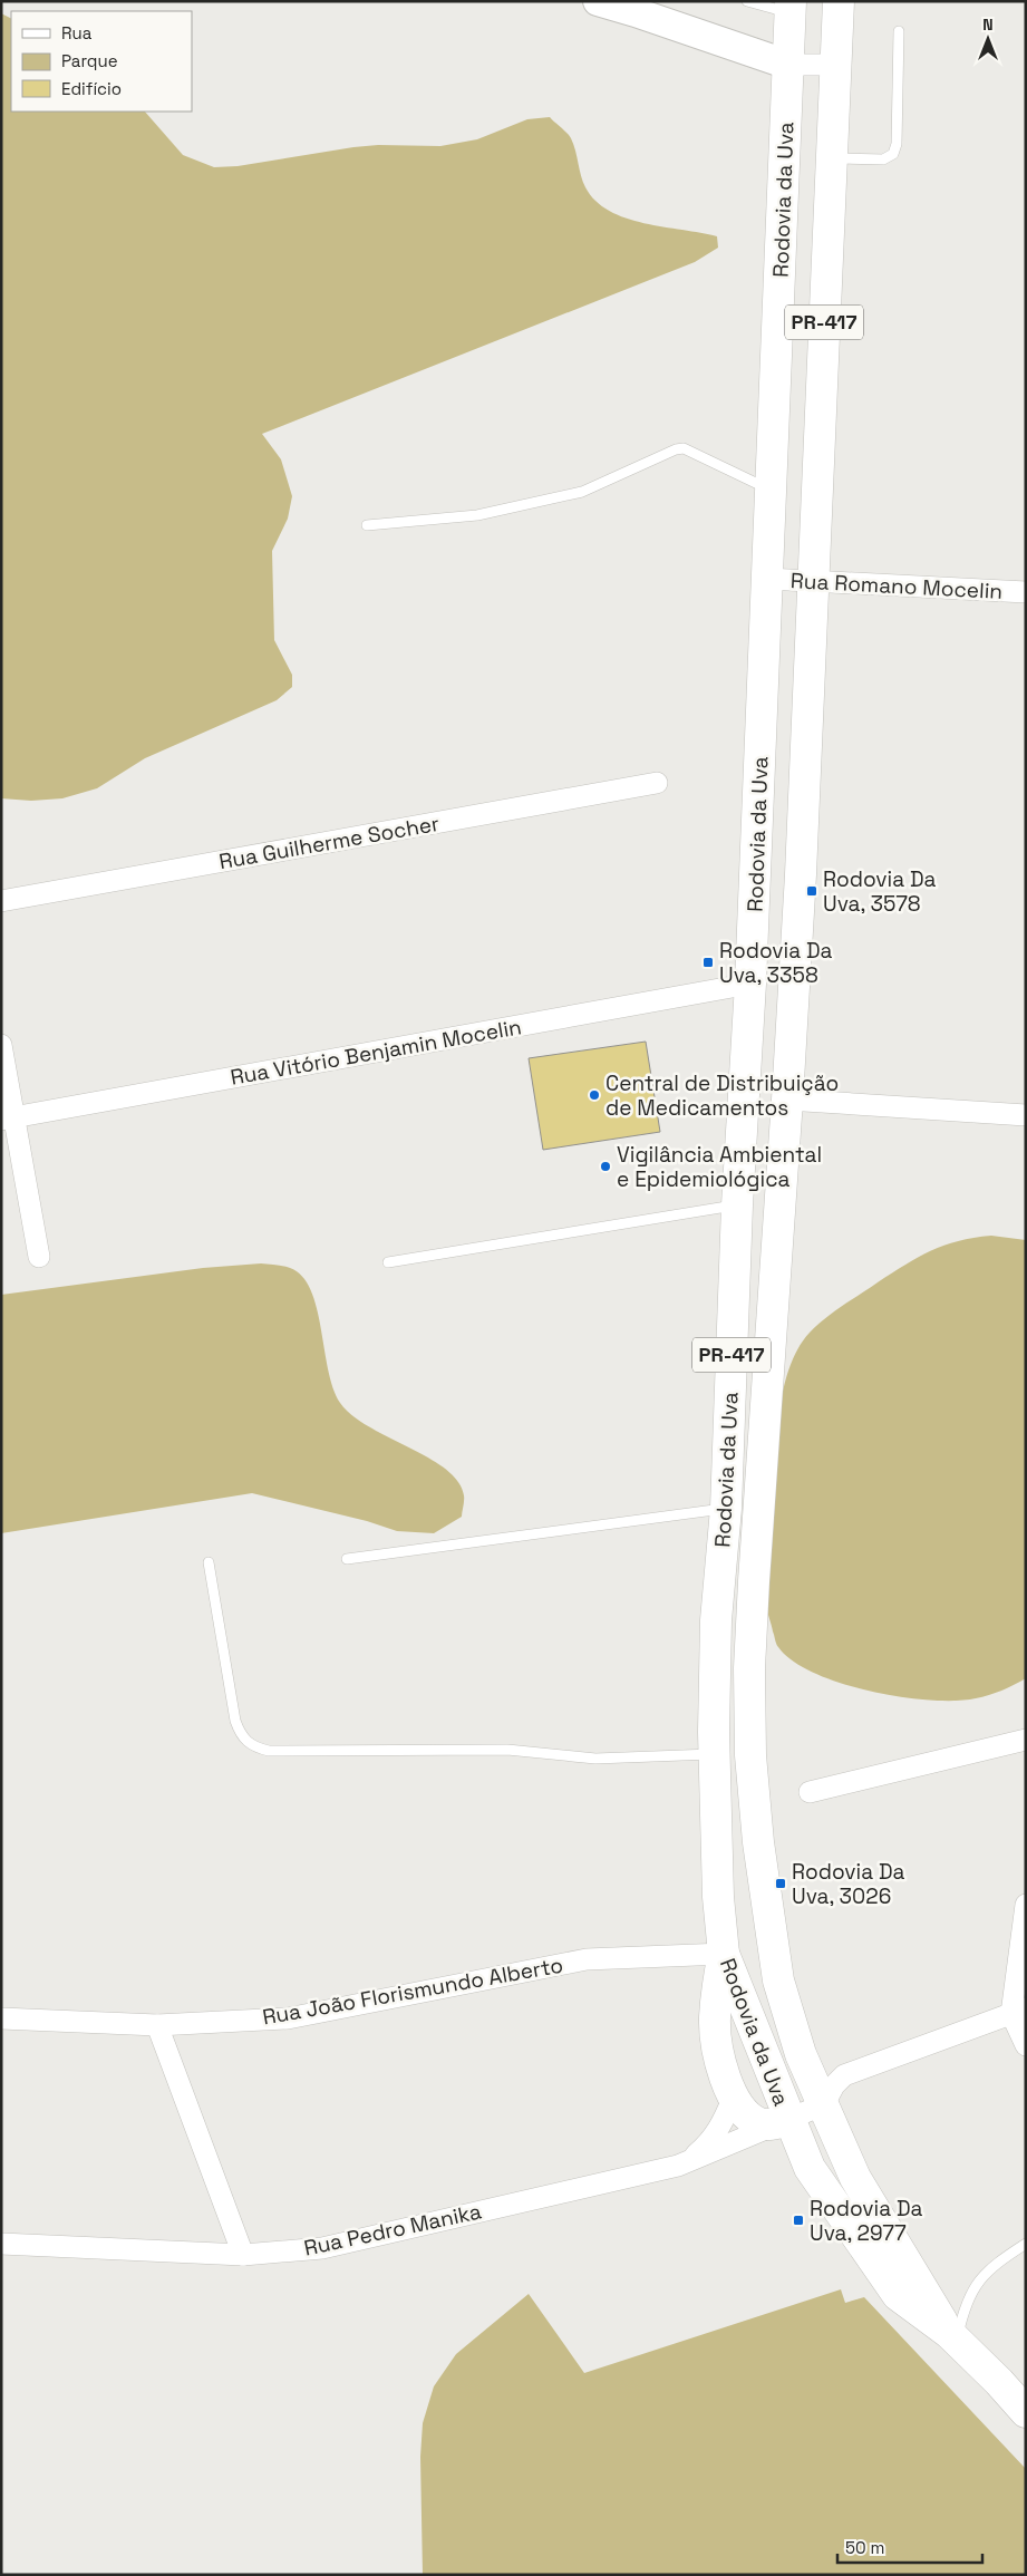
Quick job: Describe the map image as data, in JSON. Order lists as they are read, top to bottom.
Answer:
{
  "streets": {
    "main road": ["Rodovia da Uva", "PR-417"],
    "street": [
      "Rua Romano Mocelin",
      "Rua Guilherme Socher",
      "Rua Vitório Benjamin Mocelin",
      "Rua João Florismundo Alberto",
      "Rua Pedro Manika"
    ]
  },
  "crossings": [
    ["Rodovia da Uva", "Rua Romano Mocelin"],
    ["Rodovia da Uva", "Rua Vitório Benjamin Mocelin"],
    ["Rodovia da Uva", "Rua João Florismundo Alberto"],
    ["Rodovia da Uva", "Rua Pedro Manika"]
  ],
  "places": {
    "transit": [
      "Rodovia Da Uva, 3578",
      "Rodovia Da Uva, 3358",
      "Rodovia Da Uva, 3026",
      "Rodovia Da Uva, 2977"
    ],
    "other": ["Central de Distribuição de Medicamentos", "Vigilância Ambiental e Epidemiológica"]
  },
  "legend": ["Rua", "Parque", "Edifício"],
  "scale_bar": "50 m",
  "north": "top"
}
